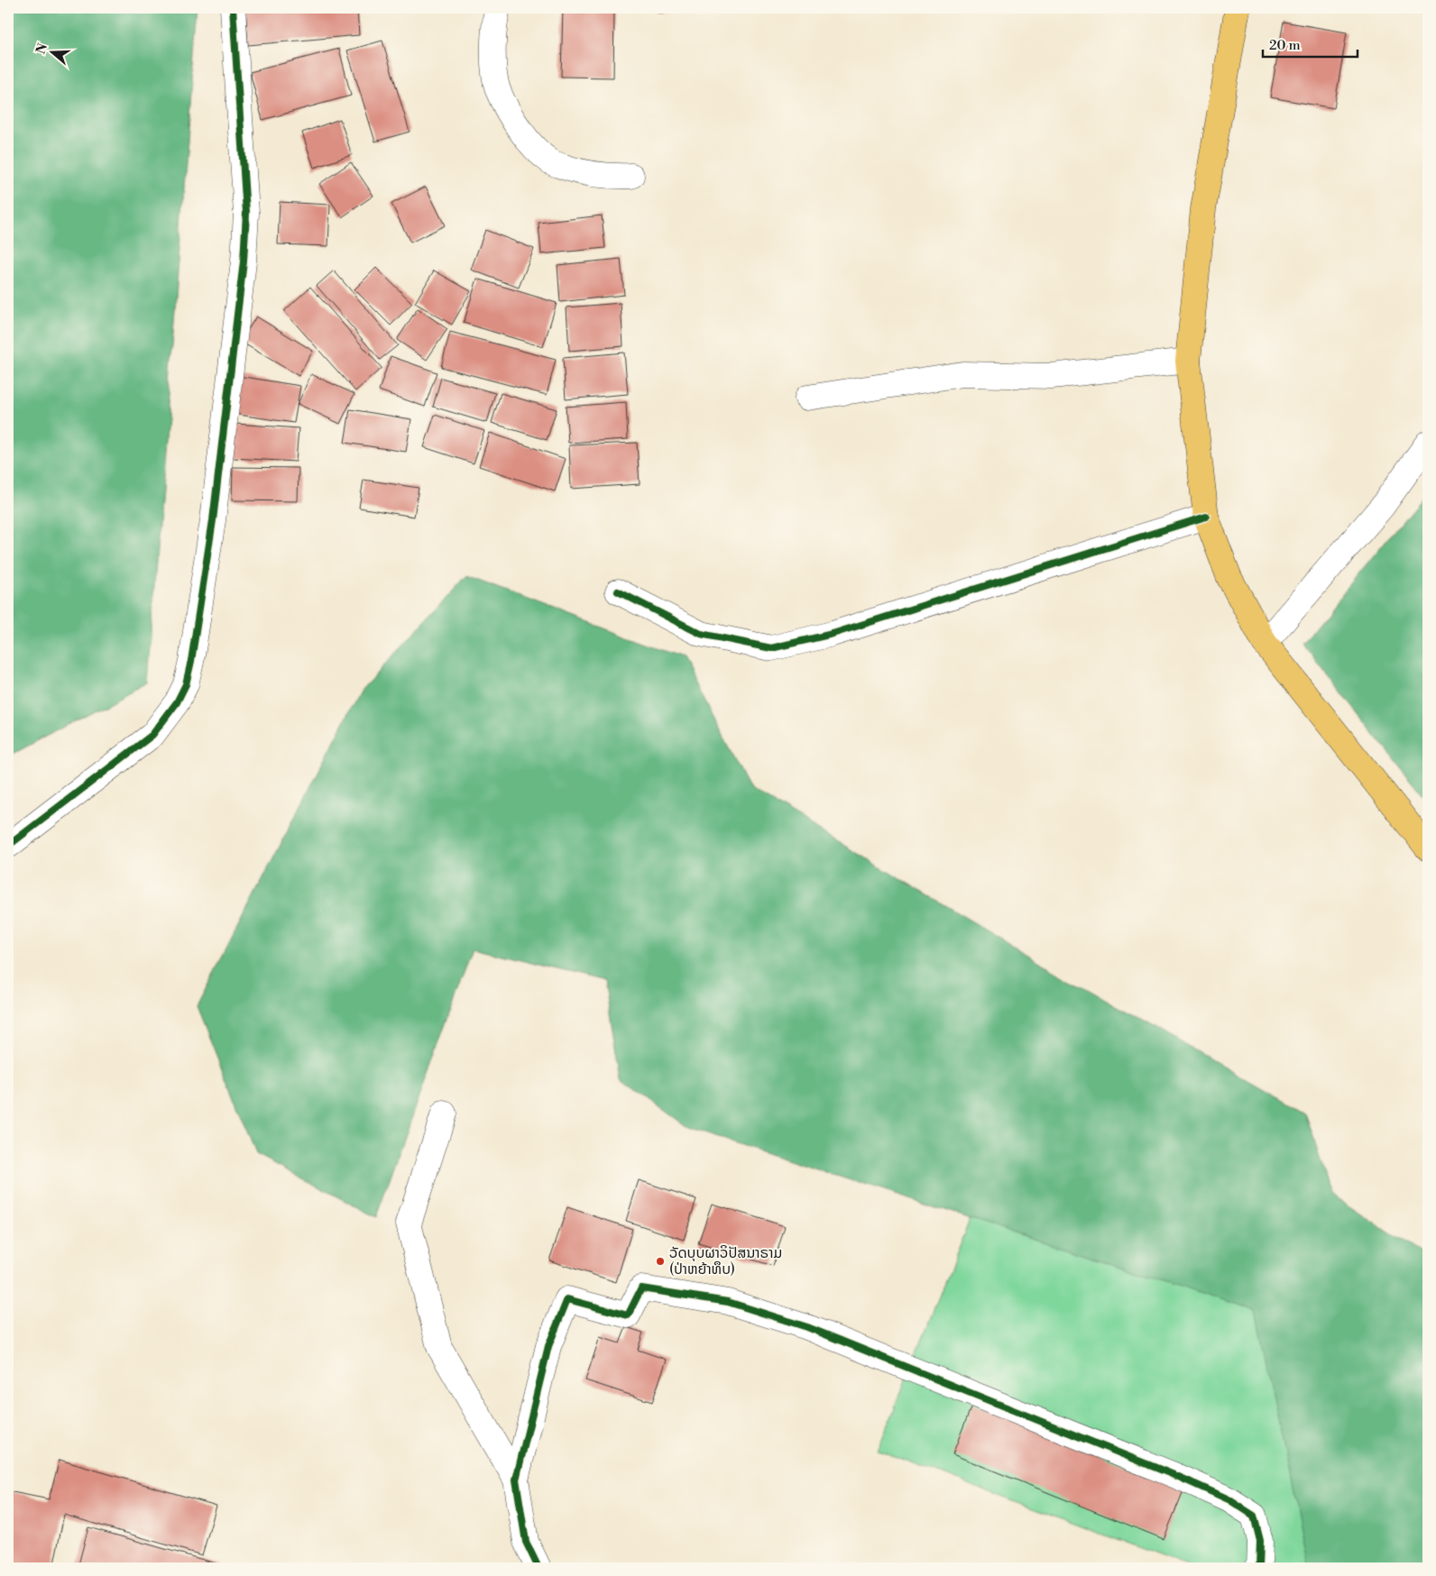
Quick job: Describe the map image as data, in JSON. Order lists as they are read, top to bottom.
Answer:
{
  "places": ["ວັດບຸບຜາວິປັສນາຣາມ (ປ່າຫຍ້າທຶບ)"],
  "scale_bar": "20 m",
  "north": "left"
}
